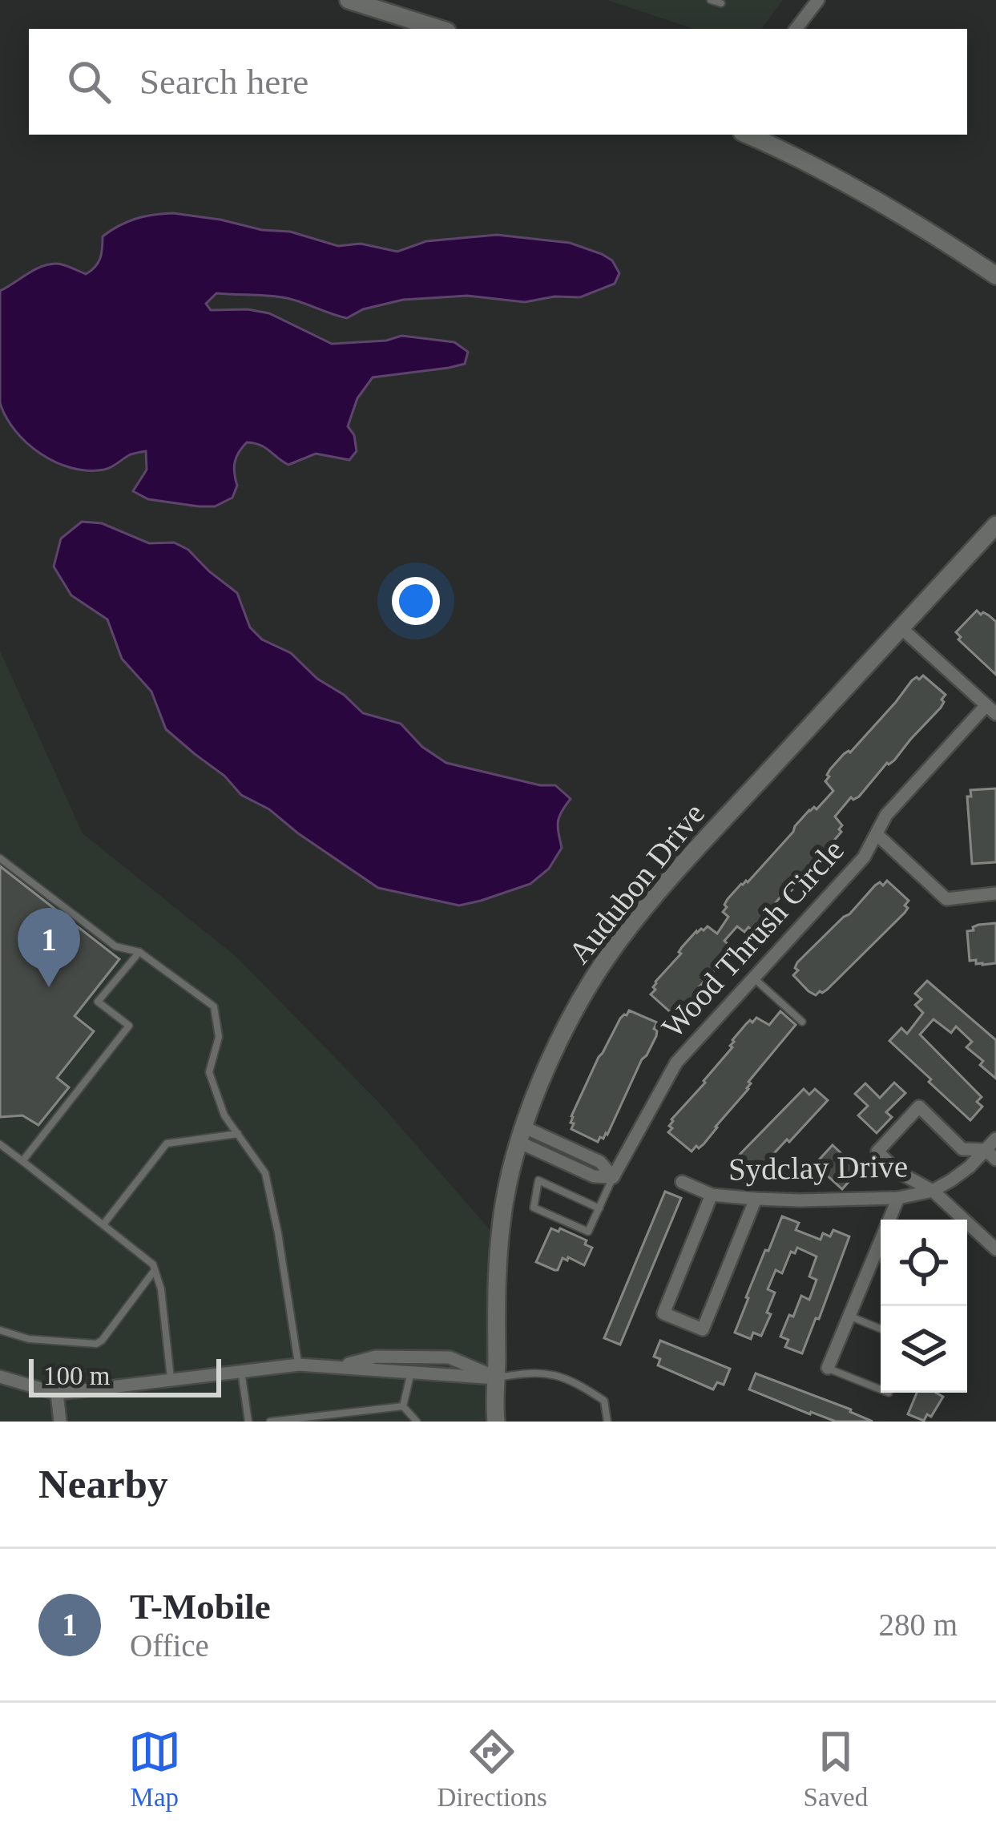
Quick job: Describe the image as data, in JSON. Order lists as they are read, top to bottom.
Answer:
{
  "streets": {
    "street": ["Audubon Drive", "Wood Thrush Circle", "Sydclay Drive"]
  },
  "scale_bar": "100 m",
  "page": {
    "search": "Search here",
    "pins": "1",
    "scale": "100 m",
    "heading": "Nearby",
    "list": [
      {
        "mark": "1",
        "name": "T-Mobile",
        "note": "Office",
        "value": "280 m"
      }
    ],
    "nav": ["Map", "Directions", "Saved"]
  }
}
